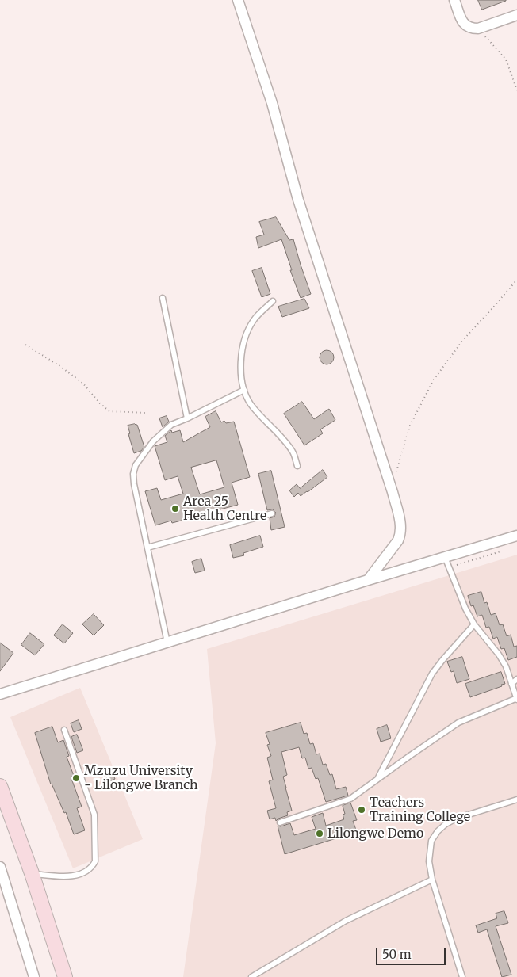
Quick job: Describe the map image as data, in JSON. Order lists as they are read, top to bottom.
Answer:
{
  "places": [
    "Area 25 Health Centre",
    "Mzuzu University - Lilongwe Branch",
    "Teachers Training College",
    "Lilongwe Demo"
  ],
  "scale_bar": "50 m"
}
